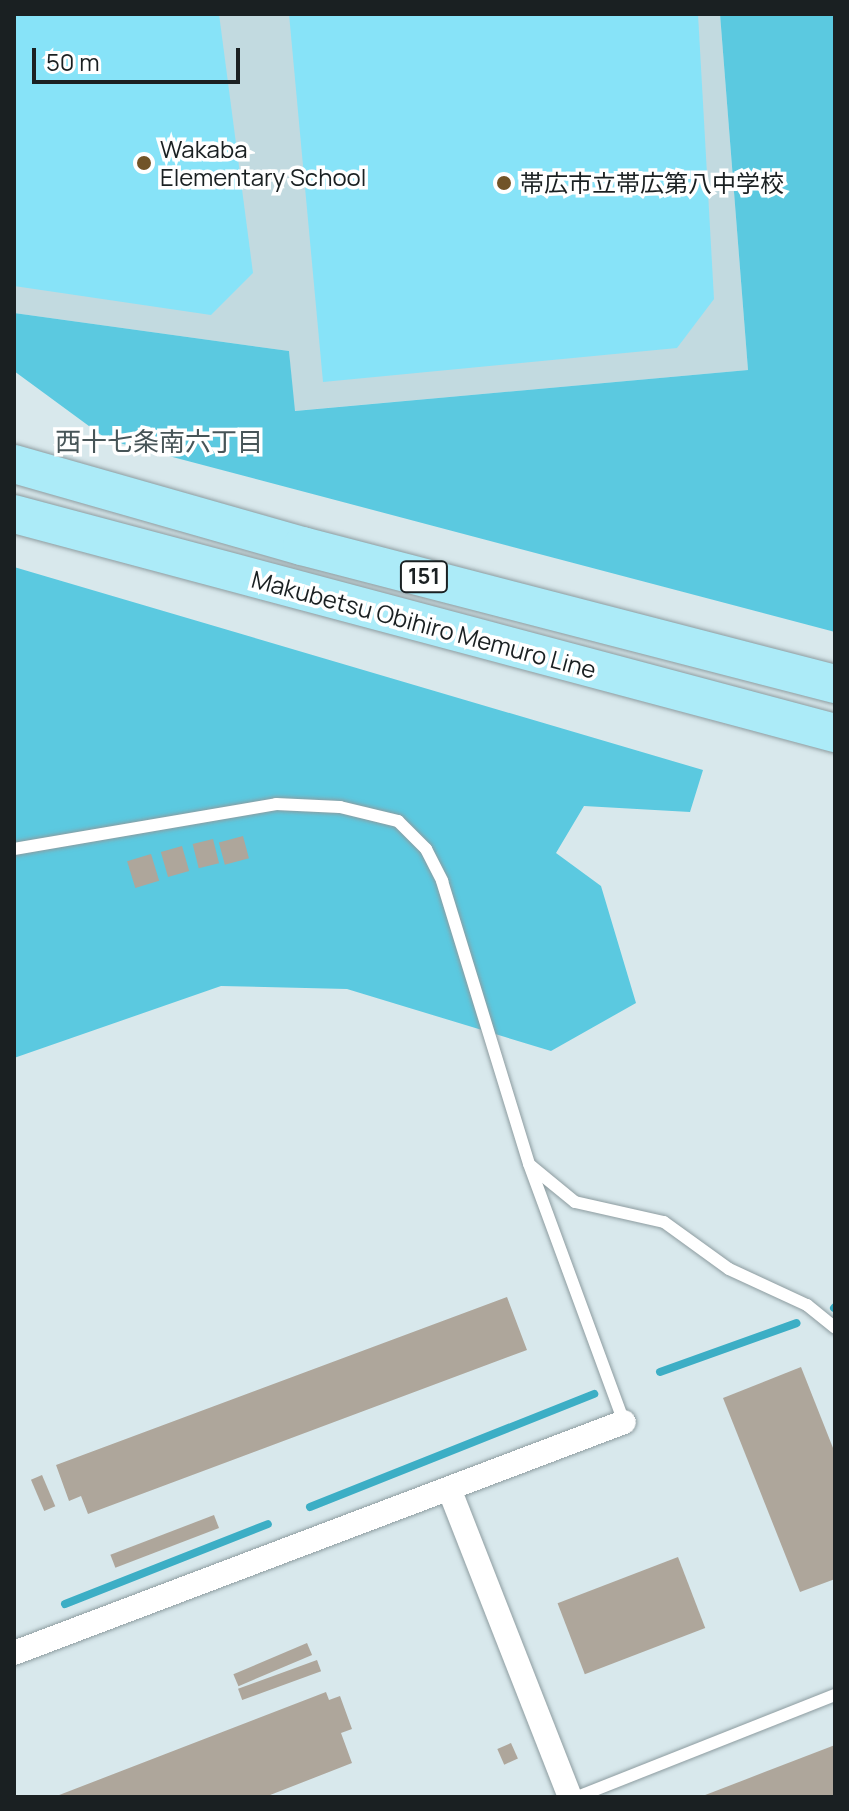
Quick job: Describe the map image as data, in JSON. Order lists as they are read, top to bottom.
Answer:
{
  "streets": {
    "main road": ["151", "Makubetsu Obihiro Memuro Line"]
  },
  "districts": ["西十七条南六丁目"],
  "places": ["Wakaba Elementary School", "帯広市立帯広第八中学校"],
  "scale_bar": "50 m"
}
